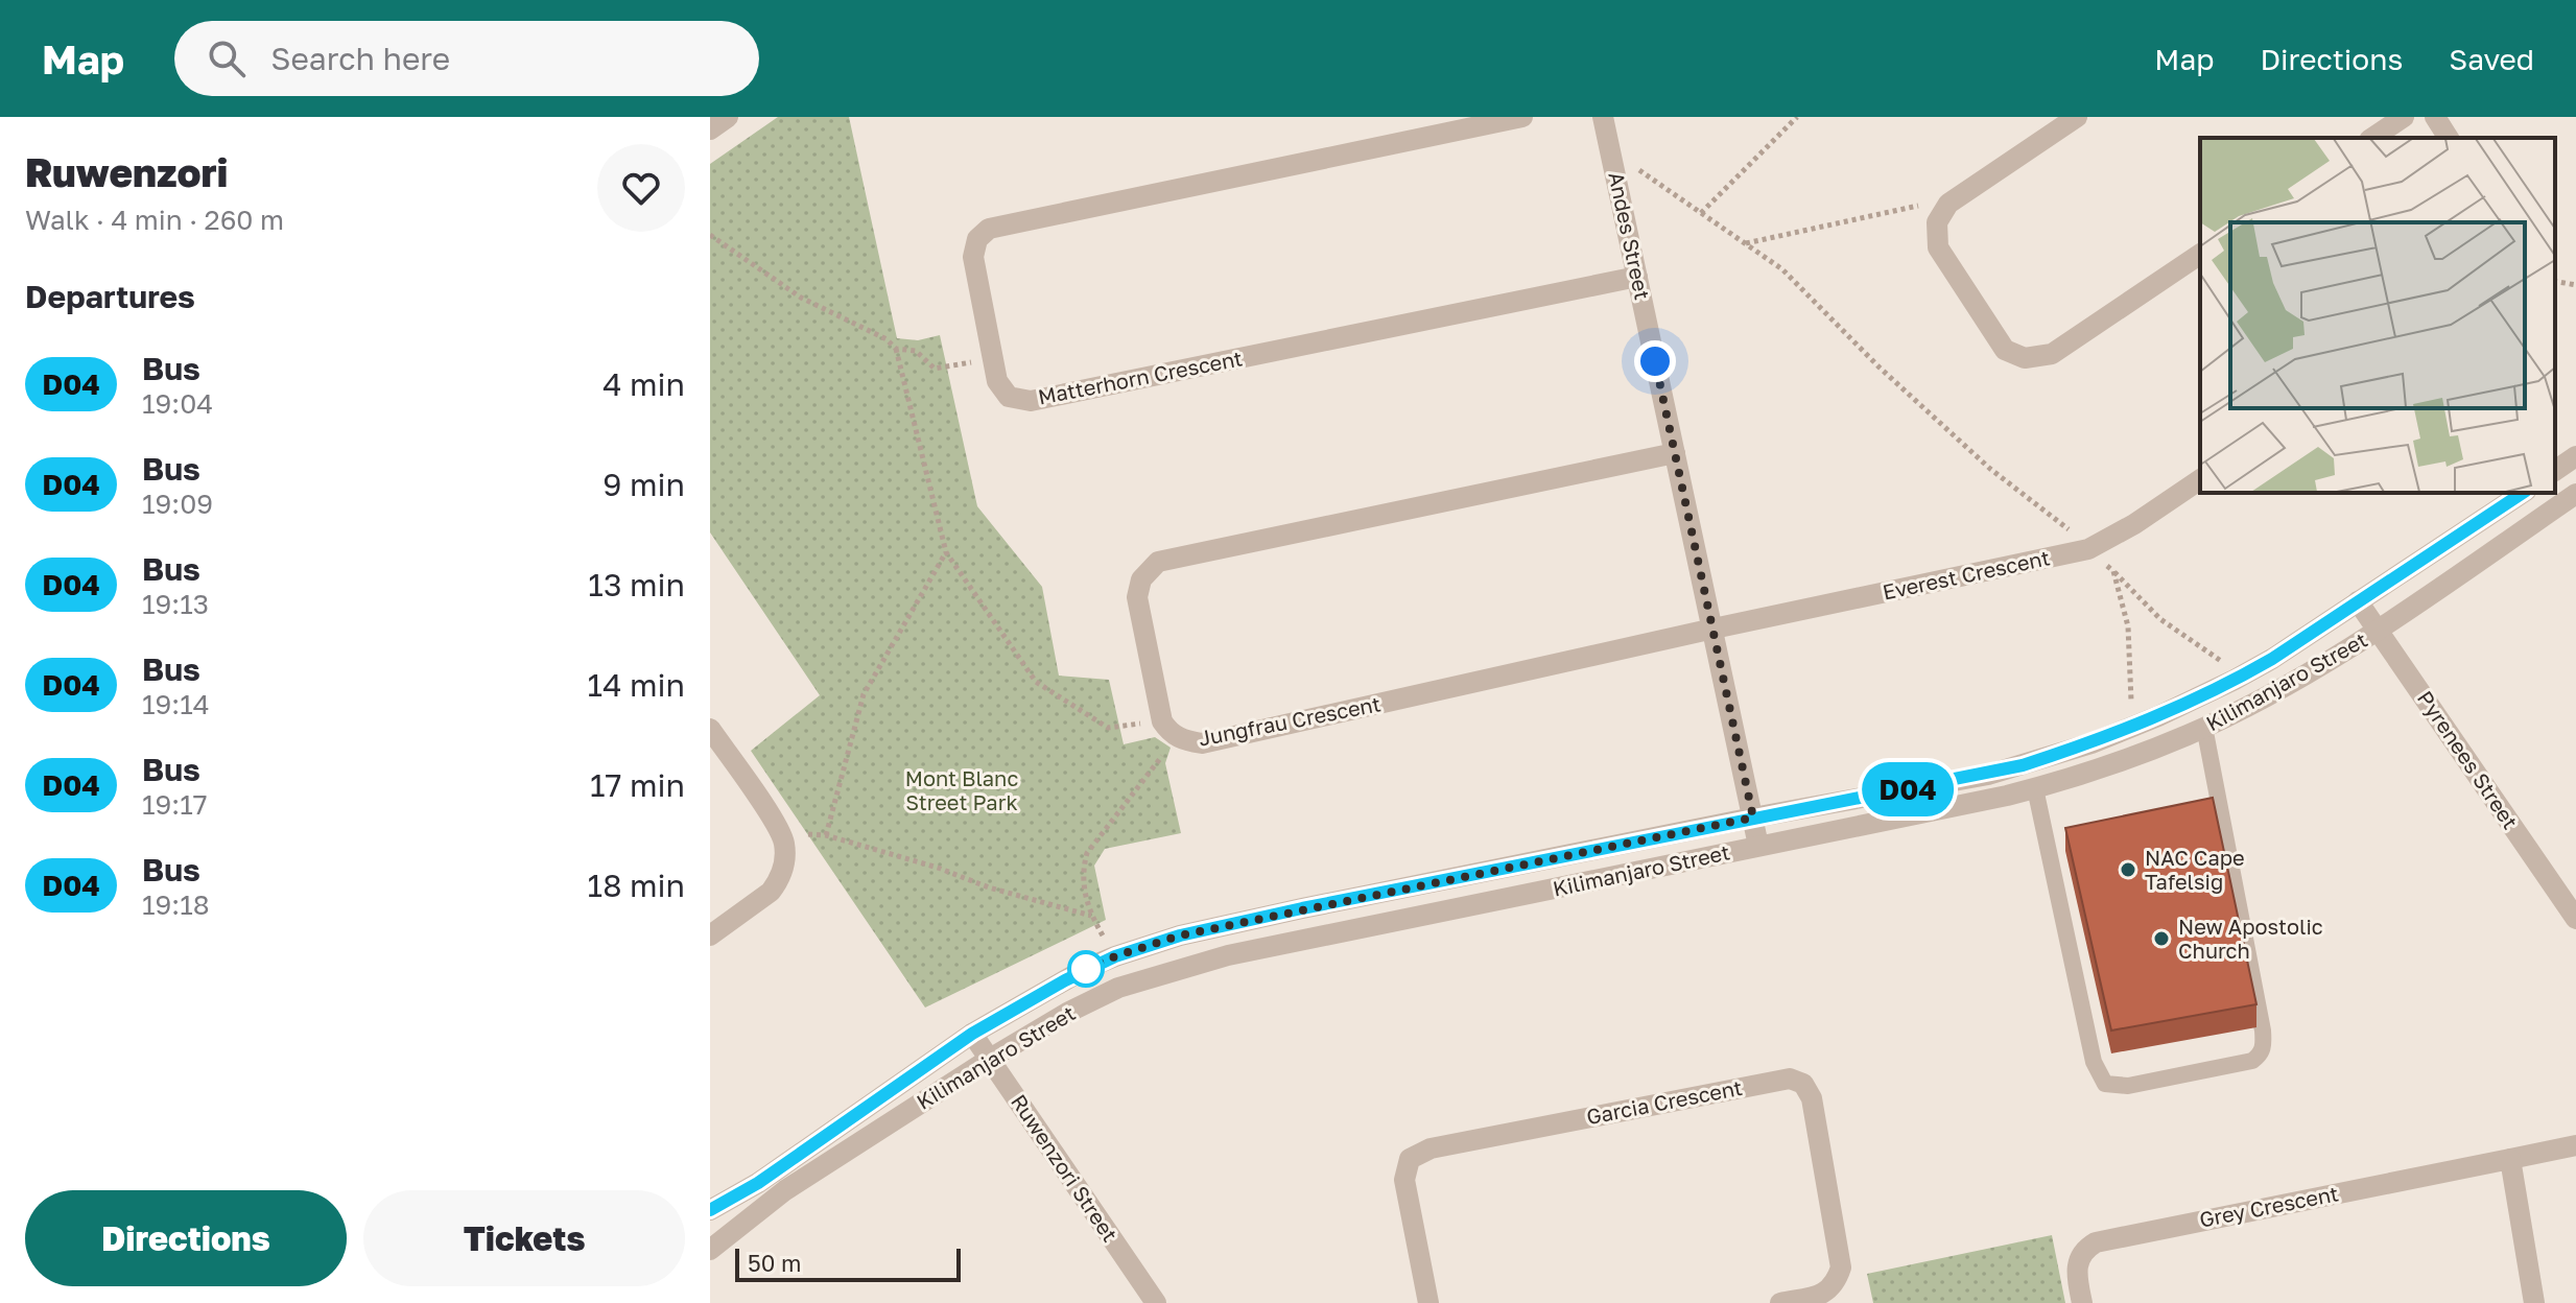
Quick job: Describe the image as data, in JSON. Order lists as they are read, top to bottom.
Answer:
{
  "streets": {
    "street": [
      "Andes Street",
      "Matterhorn Crescent",
      "Everest Crescent",
      "Kilimanjaro Street",
      "Jungfrau Crescent",
      "Pyrenees Street",
      "Garcia Crescent",
      "Ruwenzori Street",
      "Grey Crescent"
    ]
  },
  "crossings": [
    ["Andes Street", "Matterhorn Crescent"],
    ["Andes Street", "Everest Crescent"],
    ["Andes Street", "Kilimanjaro Street"],
    ["Andes Street", "Jungfrau Crescent"],
    ["Everest Crescent", "Jungfrau Crescent"],
    ["Kilimanjaro Street", "Pyrenees Street"],
    ["Kilimanjaro Street", "Ruwenzori Street"]
  ],
  "parks": ["Mont Blanc Street Park"],
  "places": ["NAC Cape Tafelsig", "New Apostolic Church"],
  "lines": ["bus line D04"],
  "scale_bar": "50 m",
  "page": {
    "header": "Map",
    "search": "Search here",
    "nav": ["Map", "Directions", "Saved"],
    "heading": [
      ["Ruwenzori", "Walk · 4 min · 260 m"],
      "Departures"
    ],
    "on_map": "D04",
    "list": [
      {
        "mark": "D04",
        "name": "Bus",
        "note": "19:04",
        "value": "4 min"
      },
      {
        "mark": "D04",
        "name": "Bus",
        "note": "19:09",
        "value": "9 min"
      },
      {
        "mark": "D04",
        "name": "Bus",
        "note": "19:13",
        "value": "13 min"
      },
      {
        "mark": "D04",
        "name": "Bus",
        "note": "19:14",
        "value": "14 min"
      },
      {
        "mark": "D04",
        "name": "Bus",
        "note": "19:17",
        "value": "17 min"
      },
      {
        "mark": "D04",
        "name": "Bus",
        "note": "19:18",
        "value": "18 min"
      }
    ],
    "buttons": ["Directions", "Tickets"],
    "scale": "50 m"
  }
}
